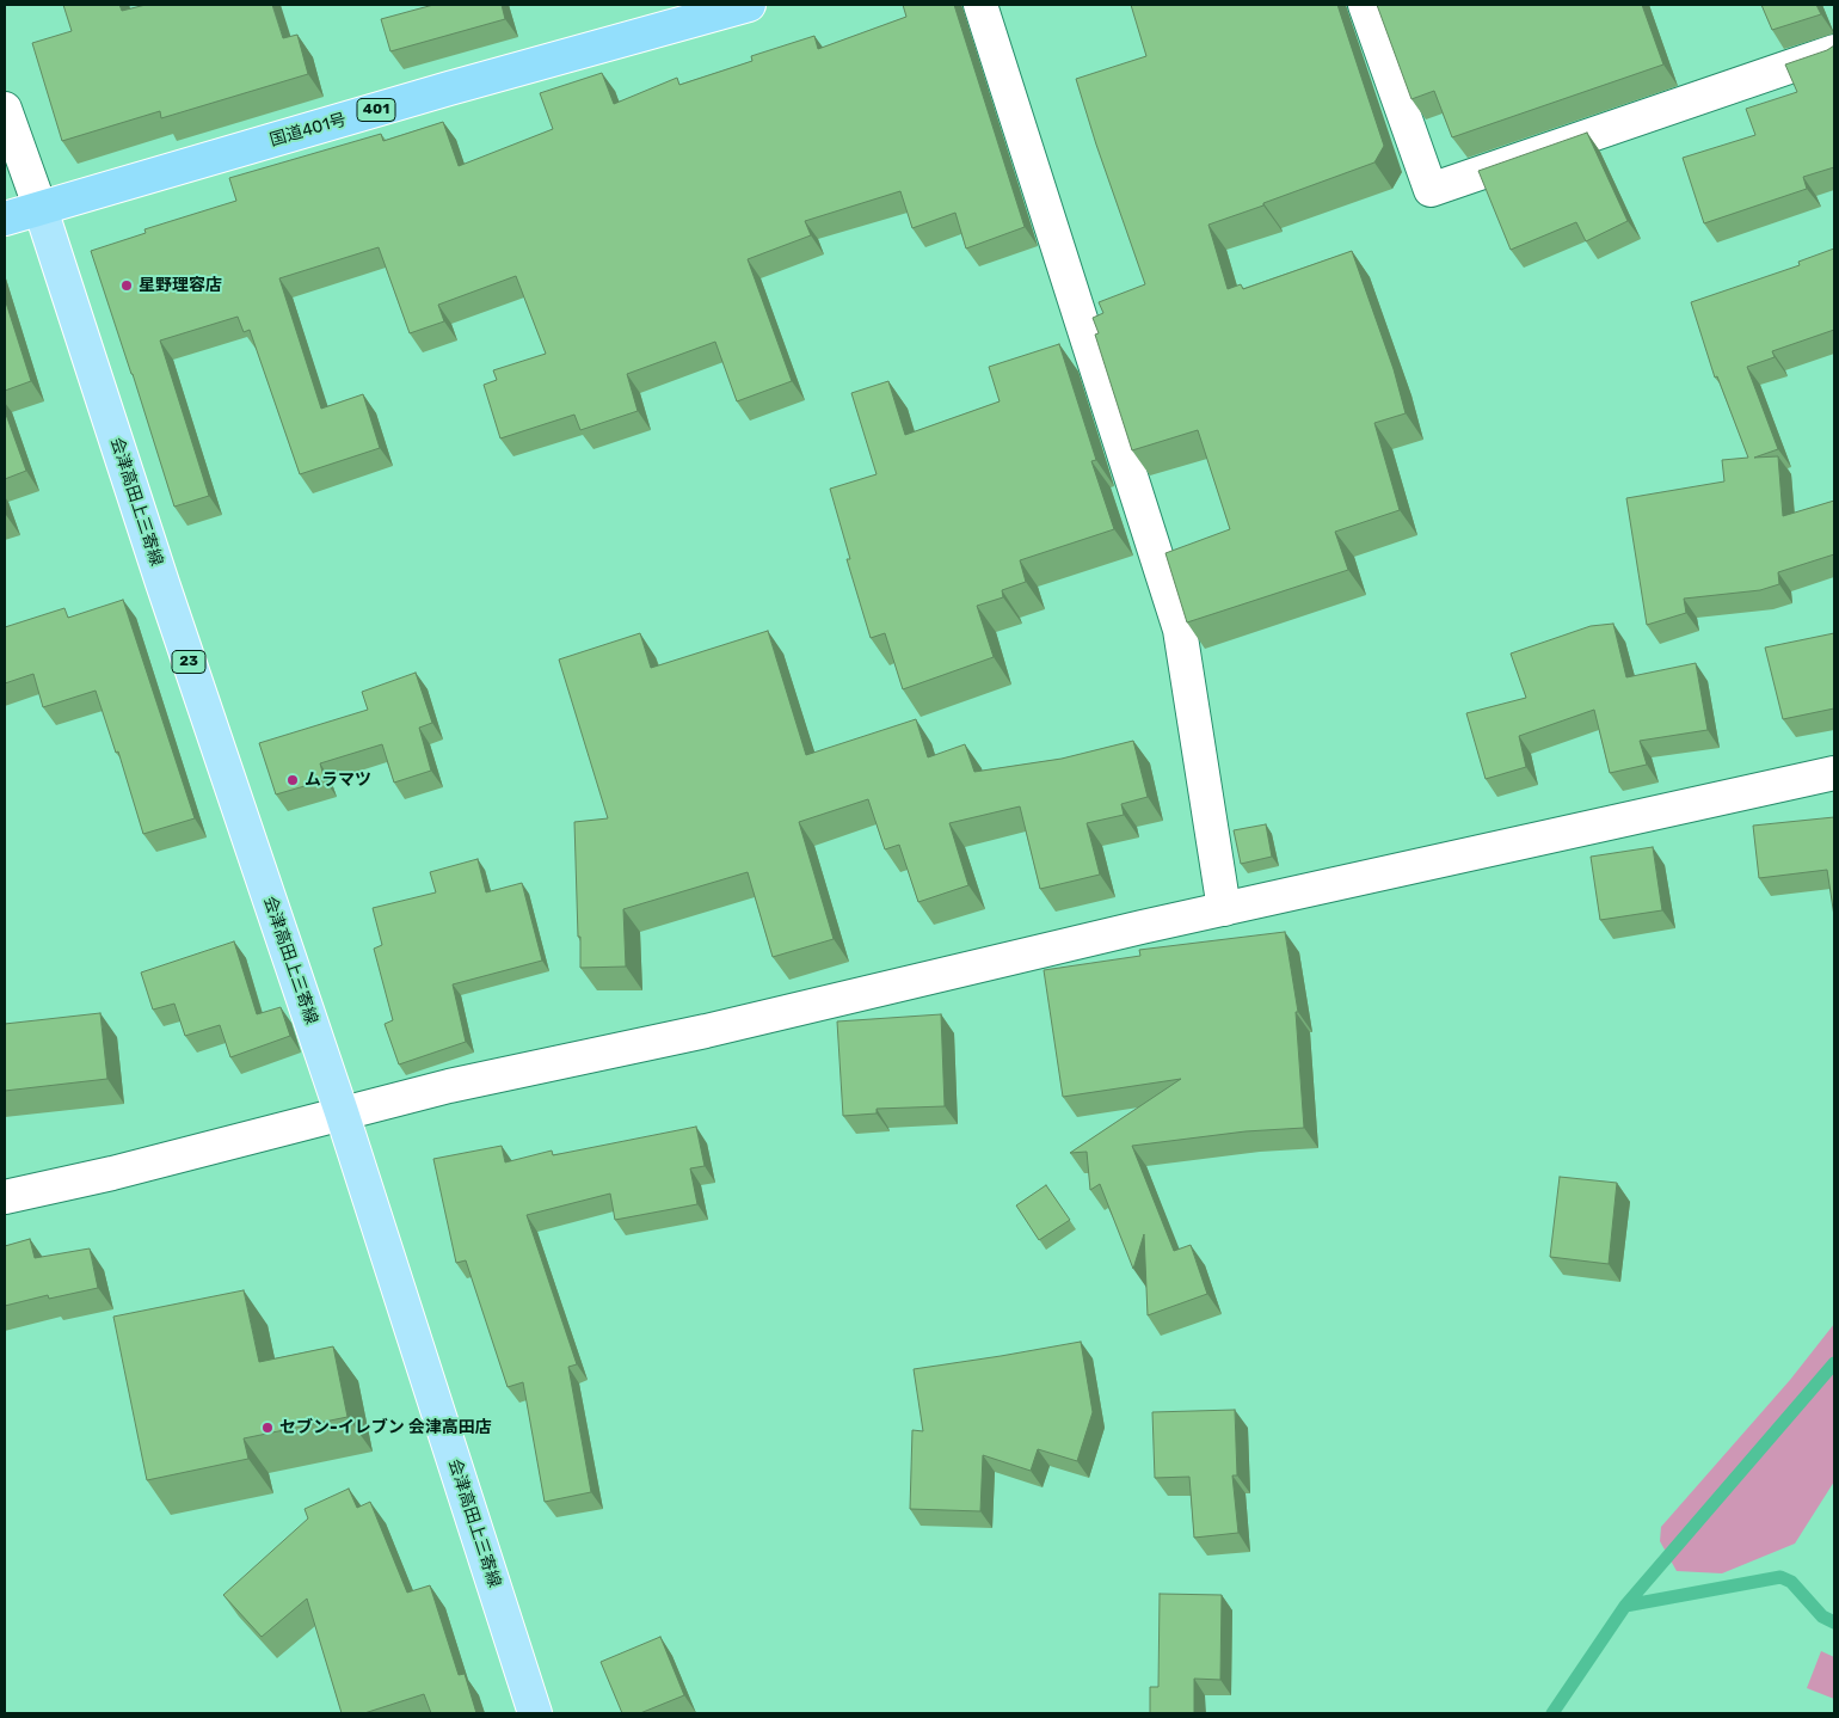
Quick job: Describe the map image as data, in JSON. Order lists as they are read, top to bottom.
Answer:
{
  "streets": {
    "highway": ["401", "国道401号"],
    "main road": ["会津高田上三寄線", "23"]
  },
  "crossings": [
    ["国道401号", "会津高田上三寄線"]
  ],
  "places": ["星野理容店", "ムラマツ", "セブン-イレブン 会津高田店"]
}
